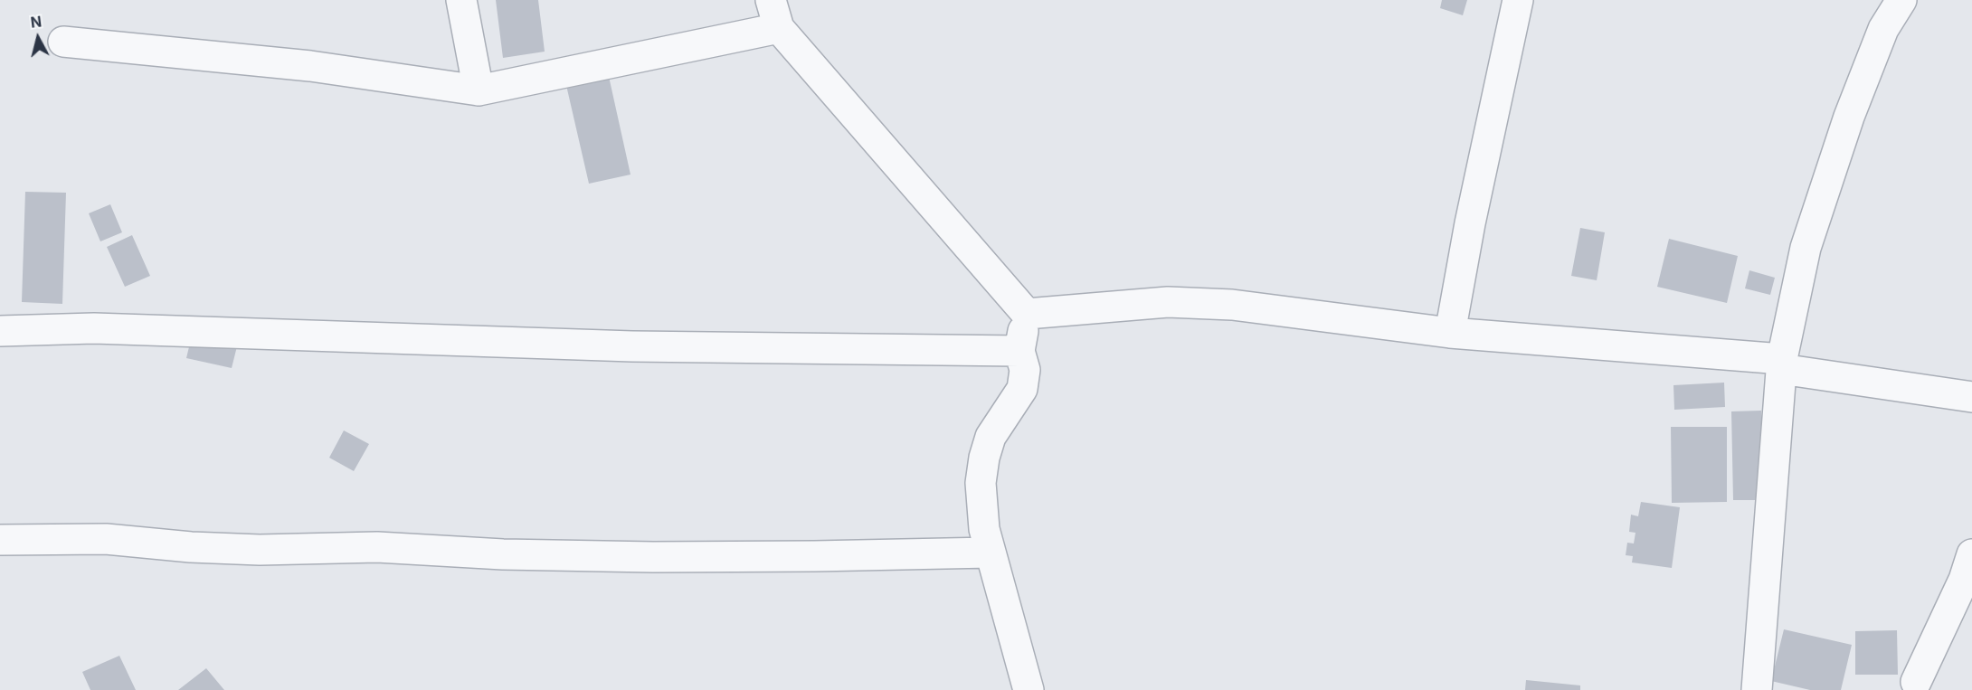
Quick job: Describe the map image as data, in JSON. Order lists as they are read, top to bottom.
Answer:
{
  "north": "top"
}
